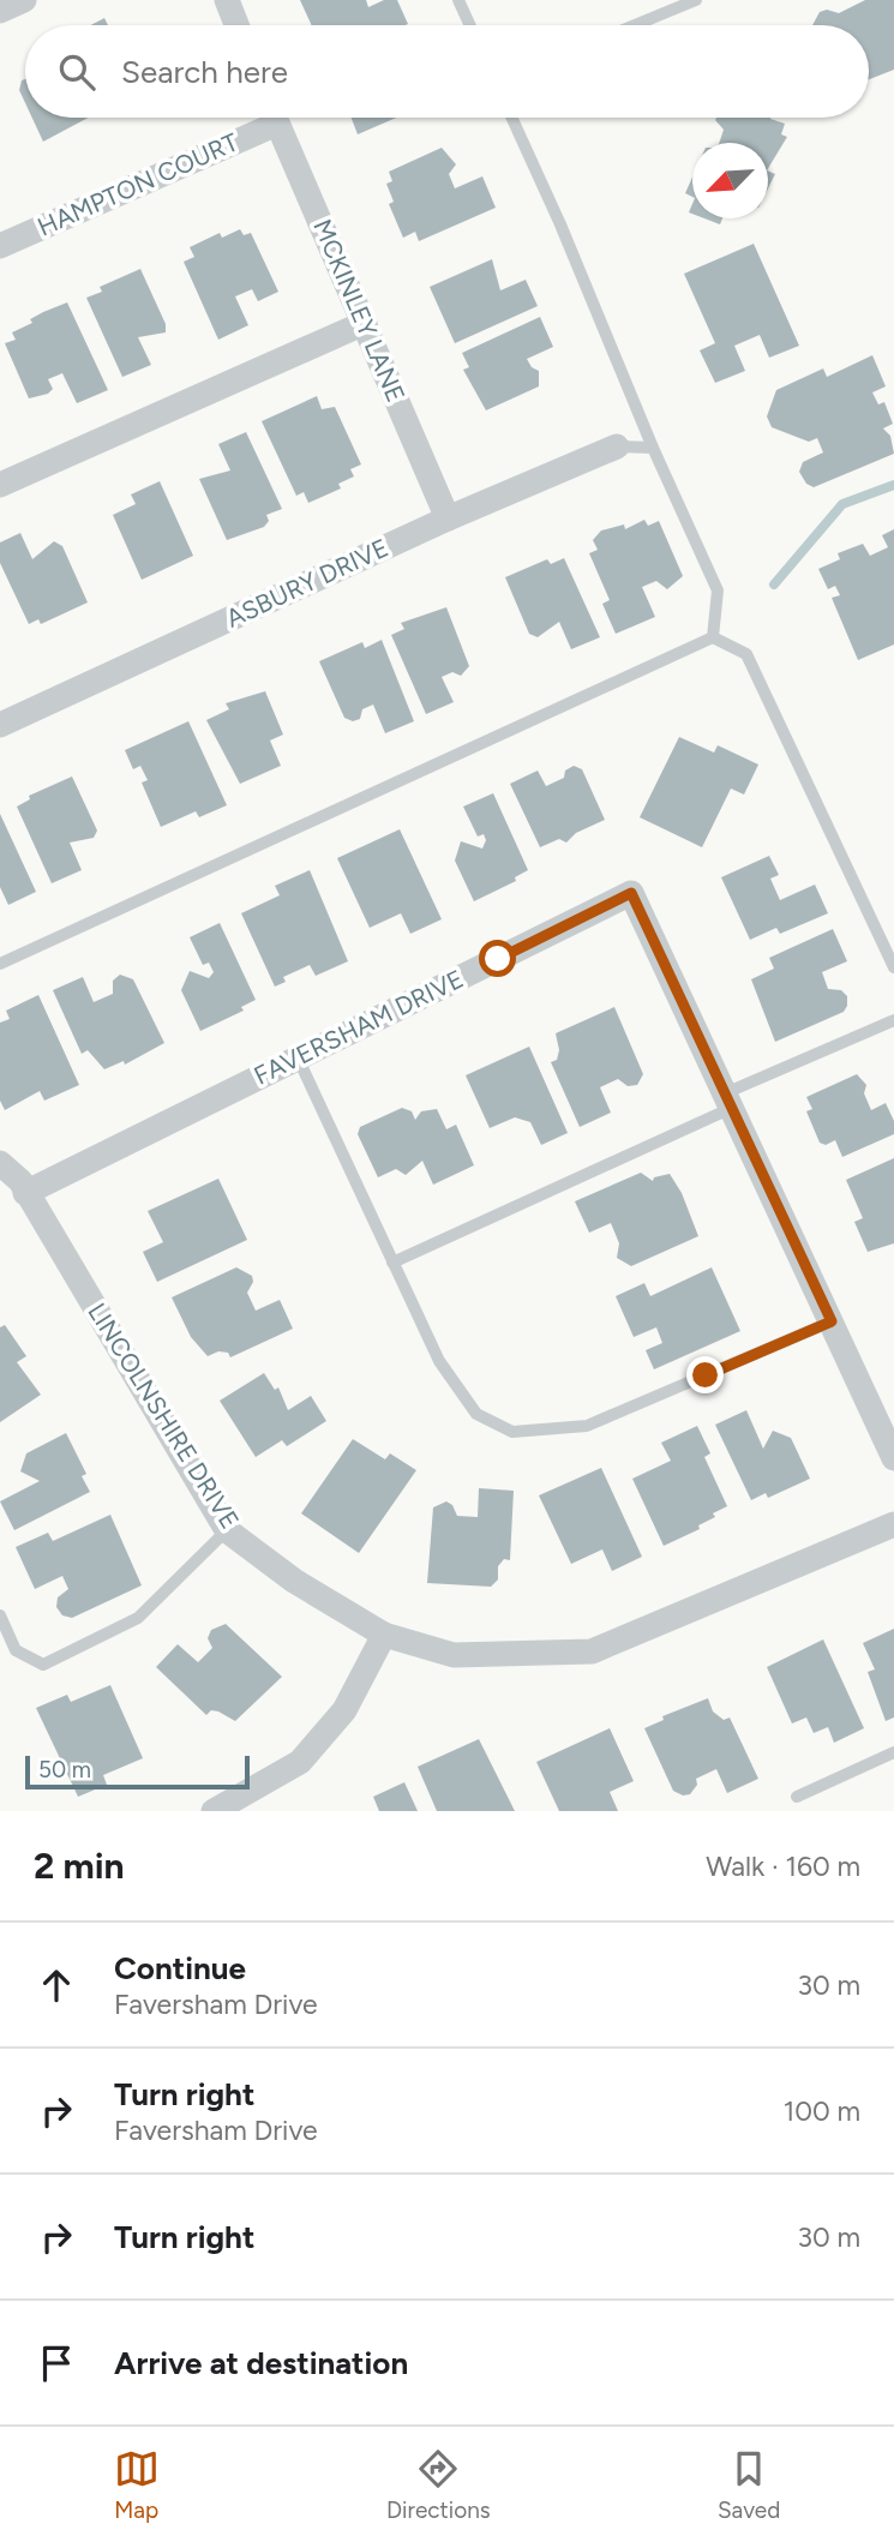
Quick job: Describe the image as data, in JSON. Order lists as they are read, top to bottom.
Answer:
{
  "streets": {
    "street": [
      "HAMPTON COURT",
      "MCKINLEY LANE",
      "ASBURY DRIVE",
      "FAVERSHAM DRIVE",
      "LINCOLNSHIRE DRIVE"
    ]
  },
  "crossings": [
    ["MCKINLEY LANE", "ASBURY DRIVE"],
    ["FAVERSHAM DRIVE", "LINCOLNSHIRE DRIVE"]
  ],
  "scale_bar": "50 m",
  "north": "bottom left",
  "page": {
    "search": "Search here",
    "scale": "50 m",
    "heading": ["2 min", "Walk · 160 m"],
    "list": [
      ["Continue", "Faversham Drive", "30 m"],
      ["Turn right", "Faversham Drive", "100 m"],
      ["Turn right", "30 m"],
      "Arrive at destination"
    ],
    "nav": ["Map", "Directions", "Saved"]
  }
}
